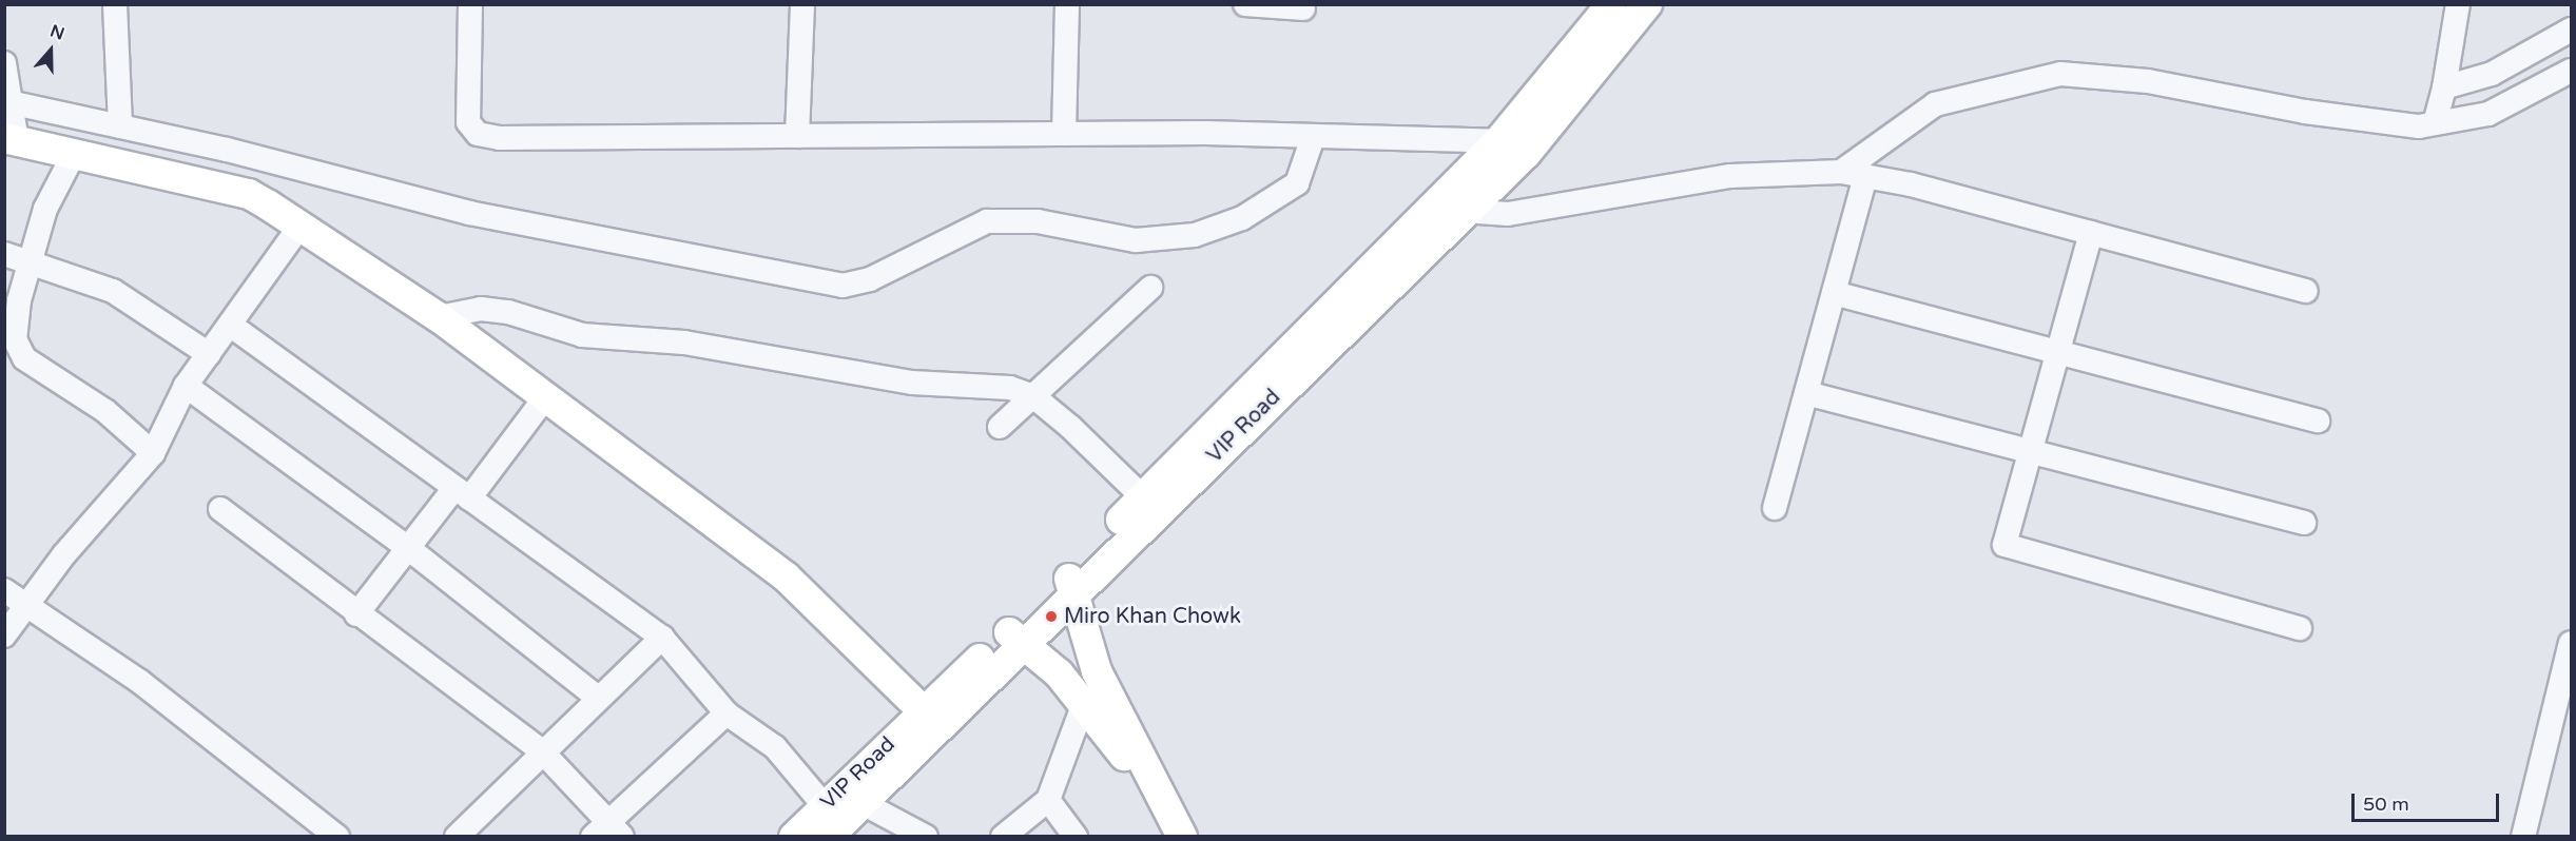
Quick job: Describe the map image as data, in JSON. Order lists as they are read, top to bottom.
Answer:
{
  "streets": {
    "main road": ["VIP Road"]
  },
  "places": ["Miro Khan Chowk"],
  "scale_bar": "50 m",
  "north": "top"
}
